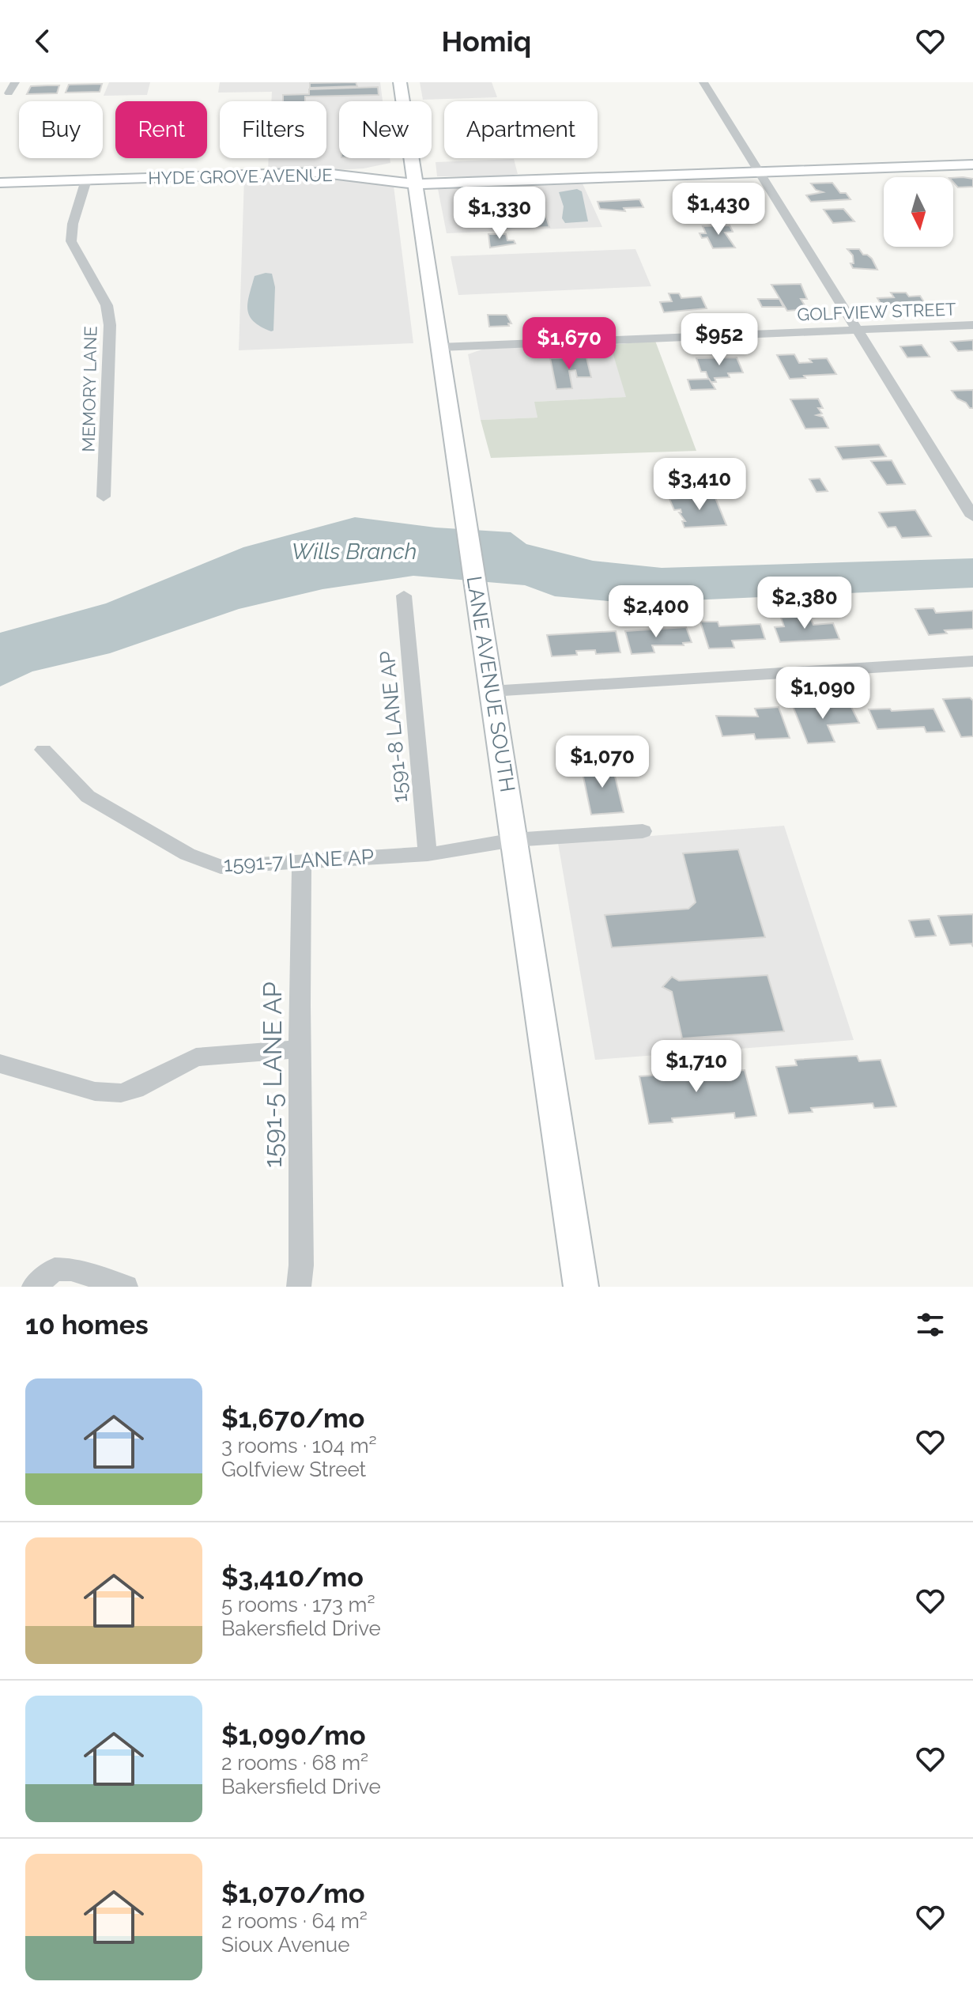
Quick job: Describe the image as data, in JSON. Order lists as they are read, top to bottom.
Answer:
{
  "streets": {
    "main road": ["HYDE GROVE AVENUE", "LANE AVENUE SOUTH"],
    "street": [
      "GOLFVIEW STREET",
      "MEMORY LANE",
      "1591-8 LANE AP",
      "1591-7 LANE AP",
      "1591-5 LANE AP"
    ]
  },
  "crossings": [
    ["HYDE GROVE AVENUE", "MEMORY LANE"],
    ["HYDE GROVE AVENUE", "LANE AVENUE SOUTH"],
    ["GOLFVIEW STREET", "LANE AVENUE SOUTH"],
    ["LANE AVENUE SOUTH", "1591-7 LANE AP"],
    ["1591-8 LANE AP", "1591-7 LANE AP"],
    ["1591-7 LANE AP", "1591-5 LANE AP"]
  ],
  "water": ["Wills Branch"],
  "north": "bottom",
  "page": {
    "header": "Homiq",
    "chip": [
      "Buy",
      "Rent",
      "Filters",
      "New",
      "Apartment"
    ],
    "price": [
      "$1,430",
      "$1,330",
      "$952",
      "$1,670",
      "$3,410",
      "$2,380",
      "$2,400",
      "$1,090",
      "$1,070",
      "$1,710"
    ],
    "heading": "10 homes",
    "list": [
      {
        "name": "$1,670/mo",
        "note": "3 rooms · 104 m² · Golfview Street"
      },
      {
        "name": "$3,410/mo",
        "note": "5 rooms · 173 m² · Bakersfield Drive"
      },
      {
        "name": "$1,090/mo",
        "note": "2 rooms · 68 m² · Bakersfield Drive"
      },
      {
        "name": "$1,070/mo",
        "note": "2 rooms · 64 m² · Sioux Avenue"
      }
    ]
  }
}
